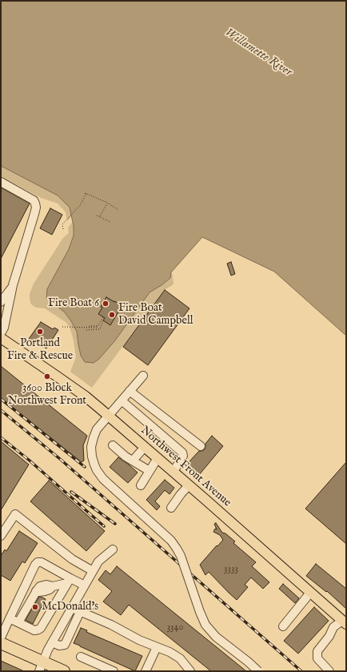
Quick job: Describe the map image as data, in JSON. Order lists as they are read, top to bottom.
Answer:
{
  "streets": {
    "main road": ["Northwest Front Avenue"]
  },
  "water": ["Willamette River"],
  "places": [
    "Fire Boat 6",
    "Fire Boat David Campbell",
    "Portland Fire & Rescue",
    "3600 Block Northwest Front",
    "McDonald's"
  ],
  "house_numbers": ["3333", "3340"]
}
